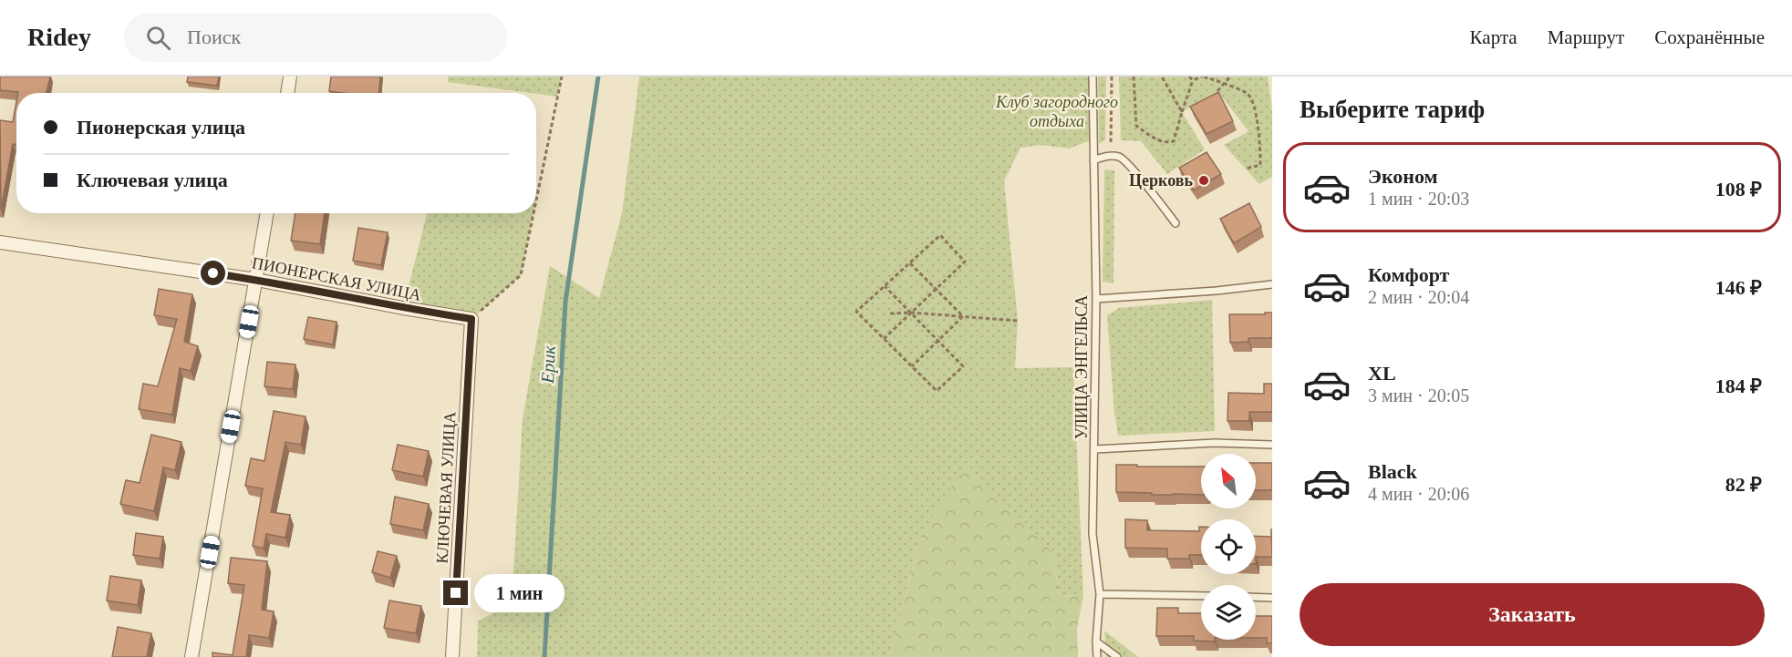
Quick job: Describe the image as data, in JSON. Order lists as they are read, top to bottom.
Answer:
{
  "streets": {
    "street": ["ПИОНЕРСКАЯ УЛИЦА", "КЛЮЧЕВАЯ УЛИЦА"],
    "lane": ["УЛИЦА ЭНГЕЛЬСА"]
  },
  "crossings": [
    ["ПИОНЕРСКАЯ УЛИЦА", "КЛЮЧЕВАЯ УЛИЦА"]
  ],
  "water": ["Ерик"],
  "parks": ["Клуб загородного отдыха"],
  "places": ["Церковь"],
  "north": "top left",
  "page": {
    "header": "Ridey",
    "search": "Поиск",
    "nav": ["Карта", "Маршрут", "Сохранённые"],
    "heading": "Выберите тариф",
    "banner": ["Пионерская улица", "Ключевая улица"],
    "list": [
      {
        "name": "Эконом",
        "note": "1 мин · 20:03",
        "value": "108 ₽"
      },
      {
        "name": "Комфорт",
        "note": "2 мин · 20:04",
        "value": "146 ₽"
      },
      {
        "name": "XL",
        "note": "3 мин · 20:05",
        "value": "184 ₽"
      },
      {
        "name": "Black",
        "note": "4 мин · 20:06",
        "value": "82 ₽"
      }
    ],
    "buttons": "Заказать",
    "bubble": "1 мин"
  }
}
